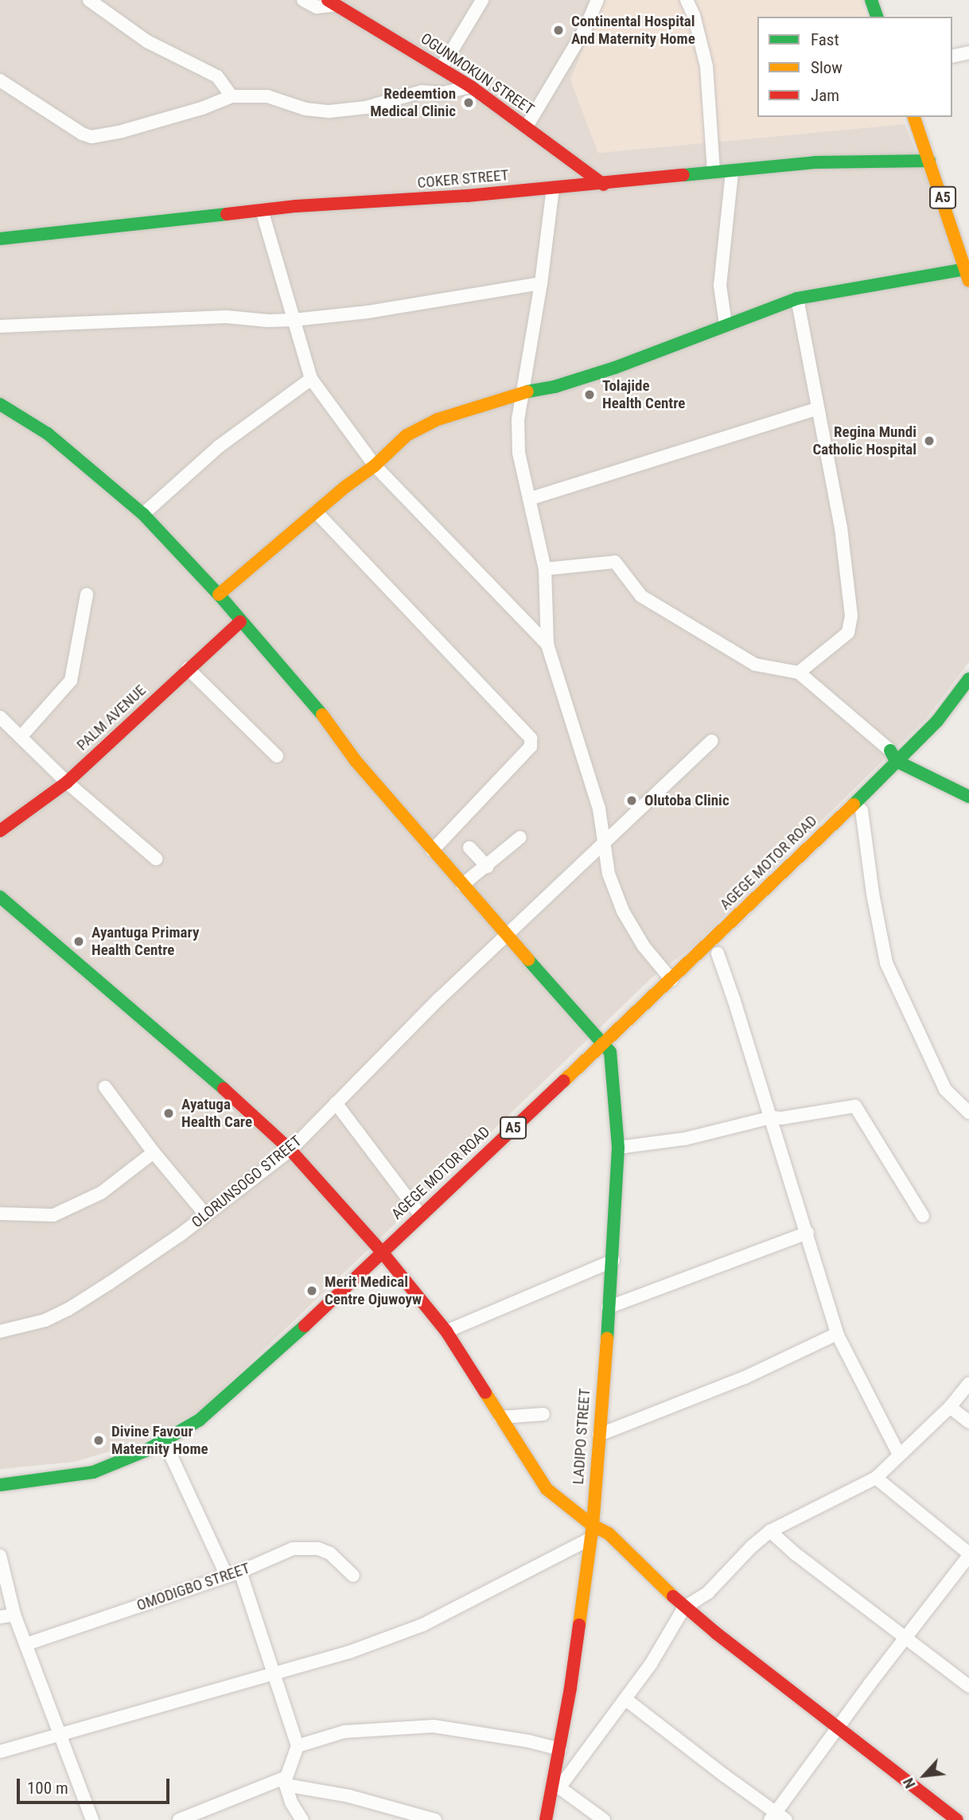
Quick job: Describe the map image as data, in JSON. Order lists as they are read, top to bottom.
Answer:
{
  "streets": {
    "main road": [
      "OGUNMOKUN STREET",
      "COKER STREET",
      "A5",
      "PALM AVENUE",
      "AGEGE MOTOR ROAD",
      "LADIPO STREET"
    ],
    "street": ["OLORUNSOGO STREET", "OMODIGBO STREET"]
  },
  "crossings": [
    ["OGUNMOKUN STREET", "COKER STREET"],
    ["COKER STREET", "A5"],
    ["AGEGE MOTOR ROAD", "LADIPO STREET"]
  ],
  "places": [
    "Continental Hospital And Maternity Home",
    "Redeemtion Medical Clinic",
    "Tolajide Health Centre",
    "Regina Mundi Catholic Hospital",
    "Olutoba Clinic",
    "Ayantuga Primary Health Centre",
    "Ayatuga Health Care",
    "Merit Medical Centre Ojuwoyw",
    "Divine Favour Maternity Home"
  ],
  "legend": ["Fast", "Slow", "Jam"],
  "scale_bar": "100 m",
  "north": "bottom left"
}
